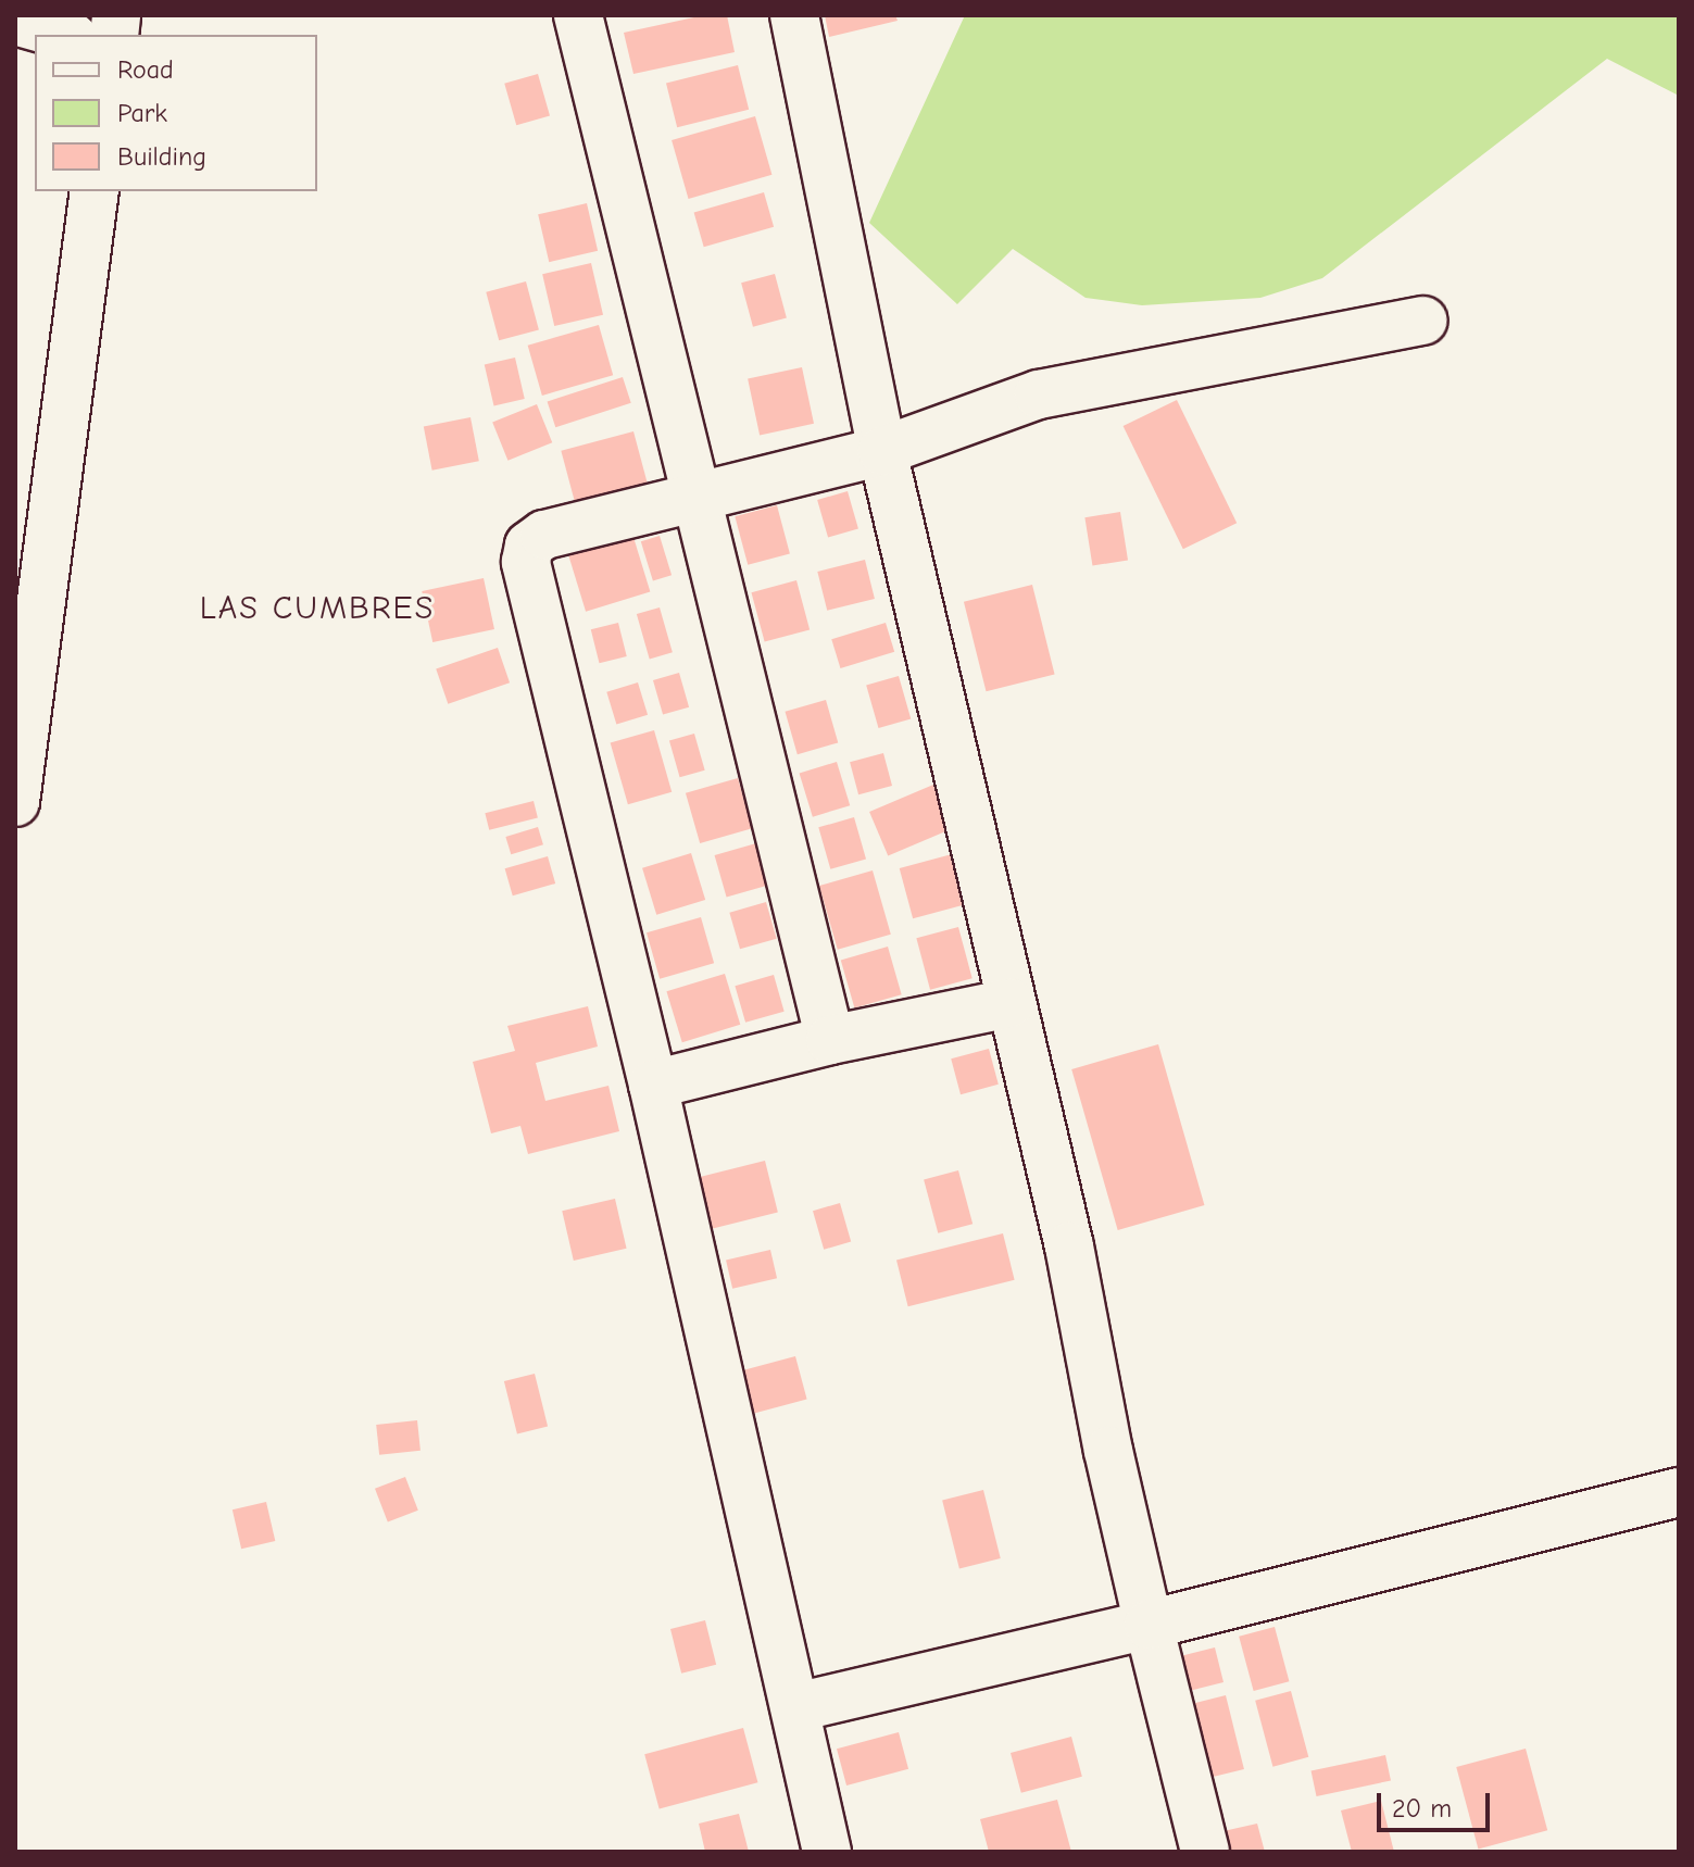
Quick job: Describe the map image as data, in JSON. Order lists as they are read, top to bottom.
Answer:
{
  "districts": ["LAS CUMBRES"],
  "legend": ["Road", "Park", "Building"],
  "scale_bar": "20 m"
}
